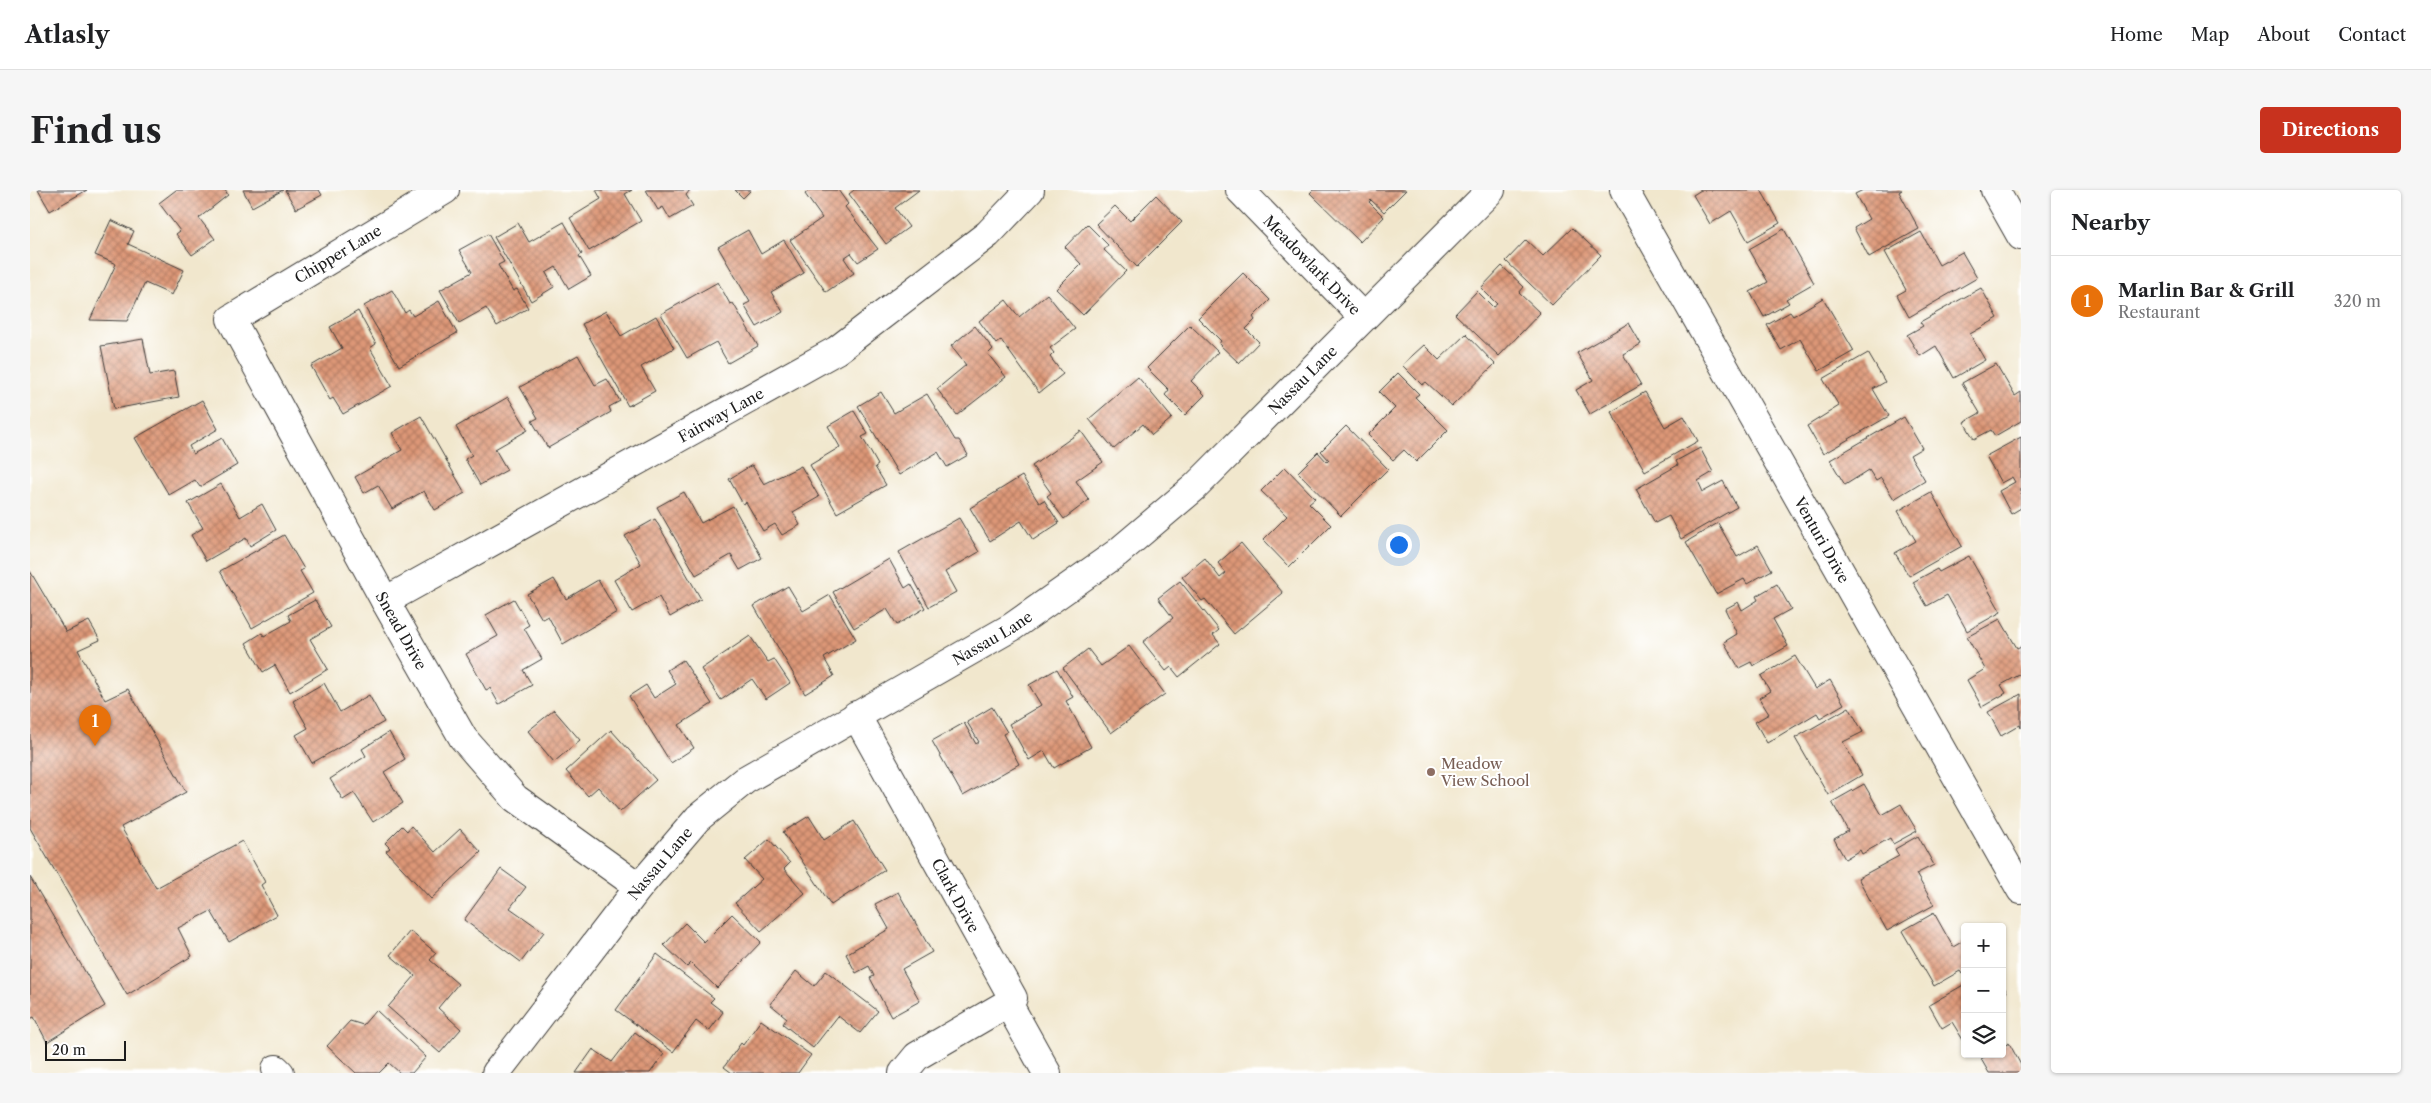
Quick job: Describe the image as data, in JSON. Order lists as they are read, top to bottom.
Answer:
{
  "streets": {
    "street": [
      "Chipper Lane",
      "Meadowlark Drive",
      "Nassau Lane",
      "Fairway Lane",
      "Venturi Drive",
      "Snead Drive",
      "Clark Drive"
    ]
  },
  "crossings": [
    ["Chipper Lane", "Snead Drive"],
    ["Meadowlark Drive", "Nassau Lane"],
    ["Nassau Lane", "Snead Drive"],
    ["Nassau Lane", "Clark Drive"],
    ["Fairway Lane", "Snead Drive"]
  ],
  "places": ["Meadow View School"],
  "scale_bar": "20 m",
  "page": {
    "header": "Atlasly",
    "nav": [
      "Home",
      "Map",
      "About",
      "Contact"
    ],
    "buttons": "Directions",
    "title": "Find us",
    "heading": "Nearby",
    "list": [
      {
        "mark": "1",
        "name": "Marlin Bar & Grill",
        "note": "Restaurant",
        "value": "320 m"
      }
    ],
    "pins": "1",
    "map_buttons": ["+", "−"],
    "scale": "20 m"
  }
}
